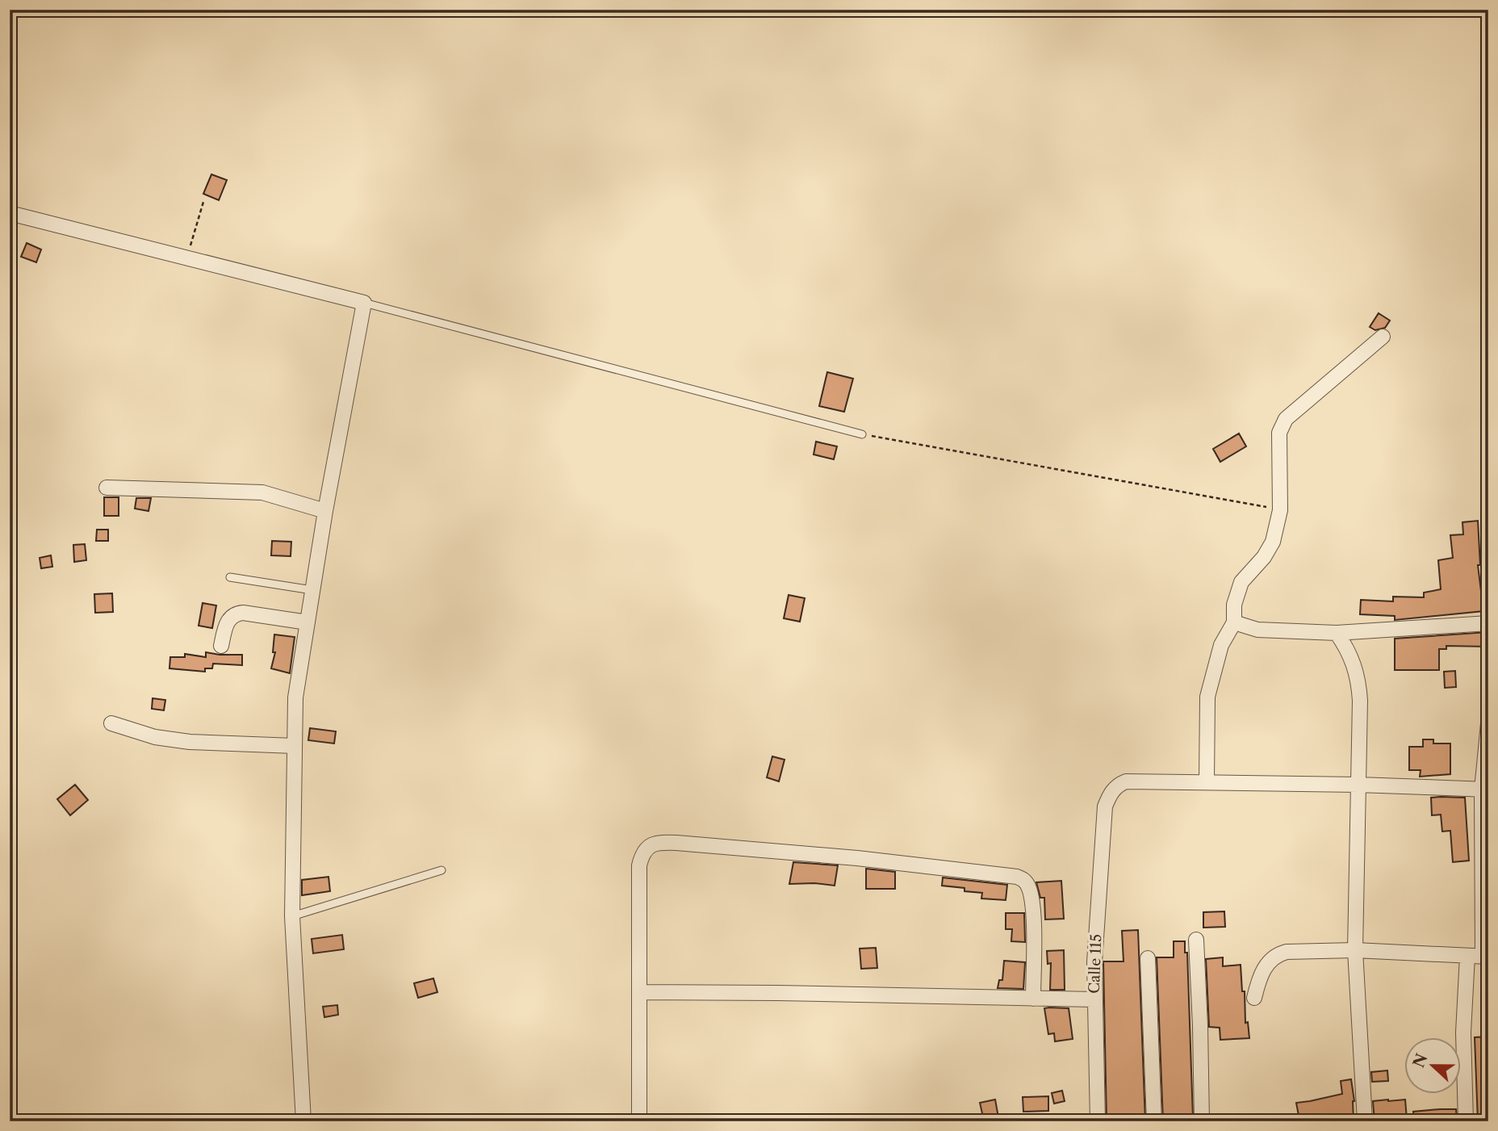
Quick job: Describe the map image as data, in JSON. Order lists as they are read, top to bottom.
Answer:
{
  "streets": {
    "street": ["Calle 115"]
  },
  "north": "left"
}
